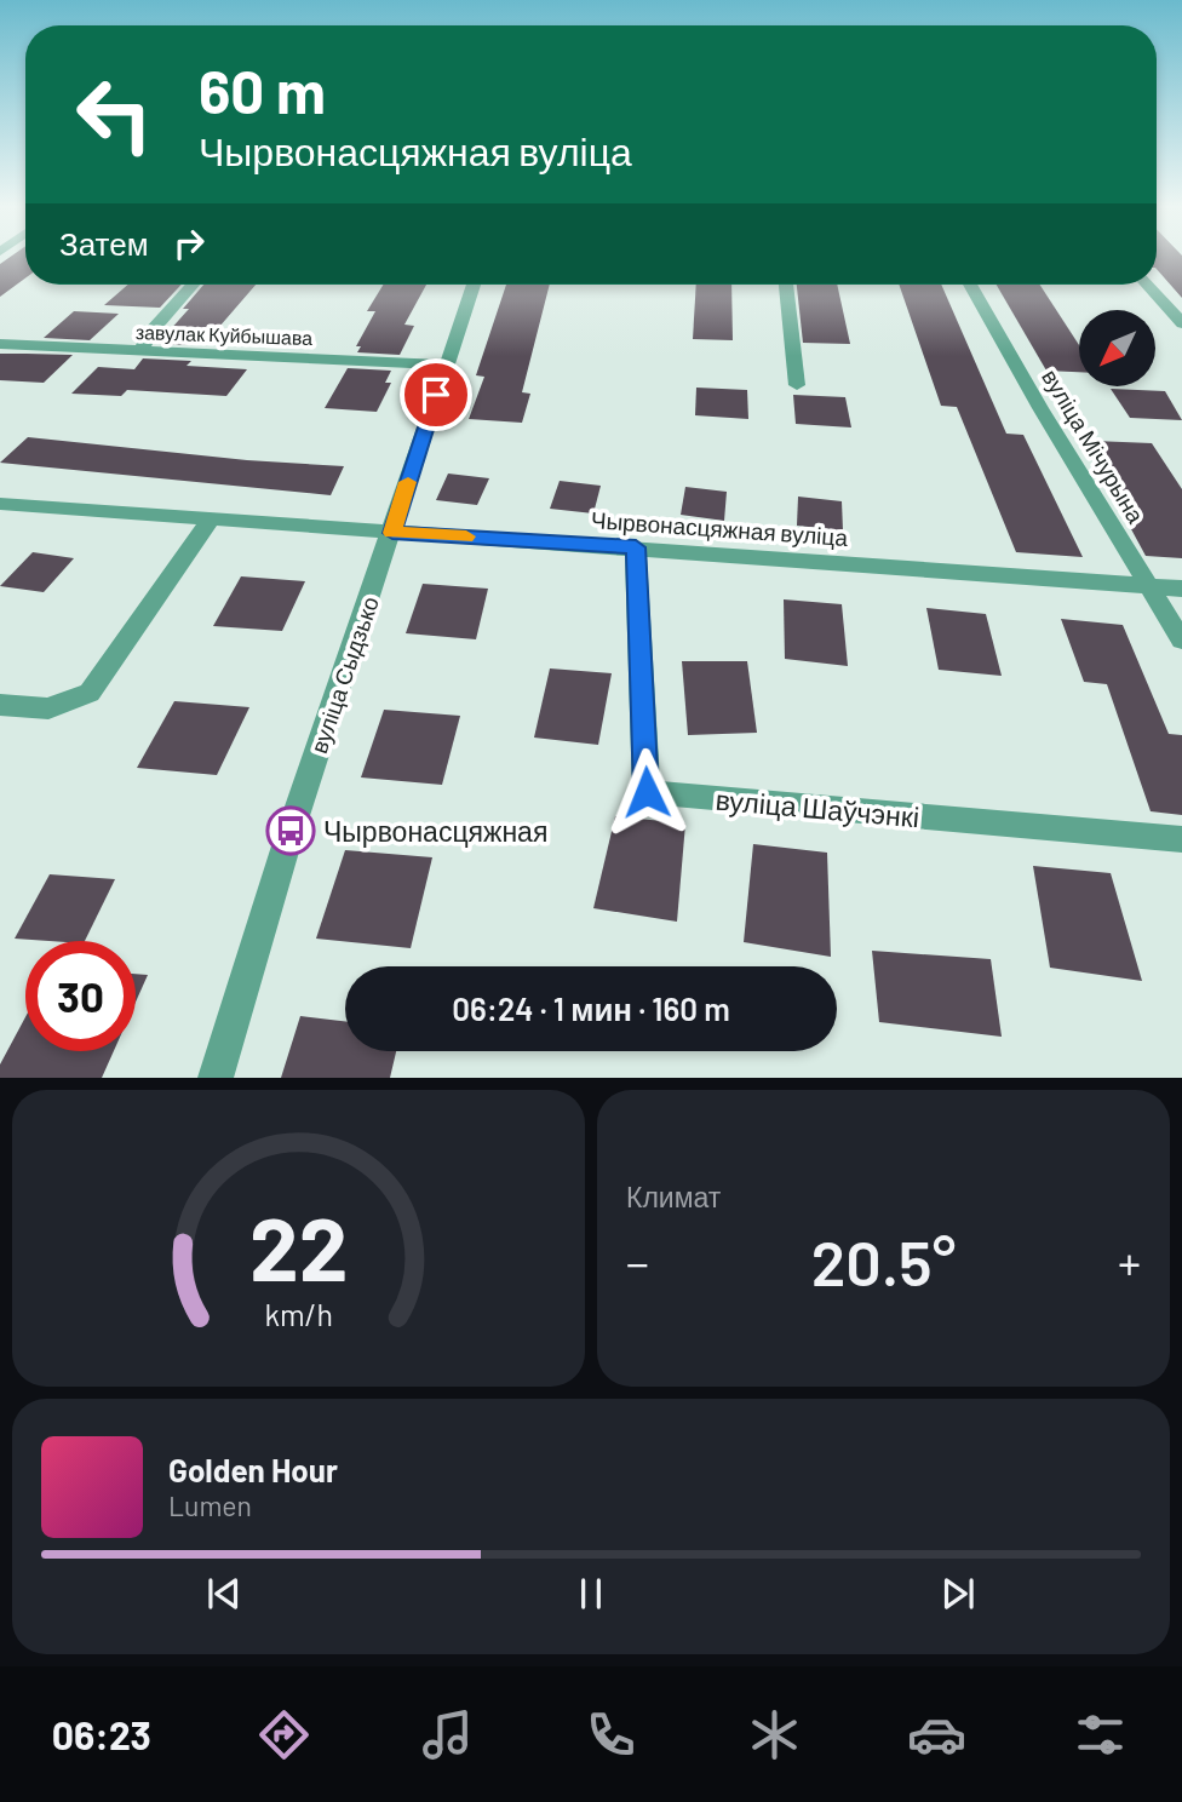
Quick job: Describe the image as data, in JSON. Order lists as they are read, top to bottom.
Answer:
{
  "streets": {
    "street": [
      "завулак Куйбышава",
      "вуліца Мічурына",
      "Чырвонасцяжная вуліца",
      "вуліца Сыдзько",
      "вуліца Шаўчэнкі"
    ]
  },
  "crossings": [
    ["завулак Куйбышава", "вуліца Сыдзько"],
    ["вуліца Мічурына", "Чырвонасцяжная вуліца"],
    ["Чырвонасцяжная вуліца", "вуліца Сыдзько"],
    ["Чырвонасцяжная вуліца", "вуліца Шаўчэнкі"]
  ],
  "places": {
    "bus stop": ["Чырвонасцяжная"]
  },
  "north": "bottom left",
  "page": {
    "turn": ["60 m", "Чырвонасцяжная вуліца"],
    "then": "Затем",
    "limit": "30",
    "trip": "06:24 · 1 мин · 160 m",
    "tile": "Климат",
    "heat": ["−", "20.5°", "+"],
    "song": ["Golden Hour", "Lumen"],
    "tabs": "06:23",
    "gauge": ["22", "km/h"]
  }
}
